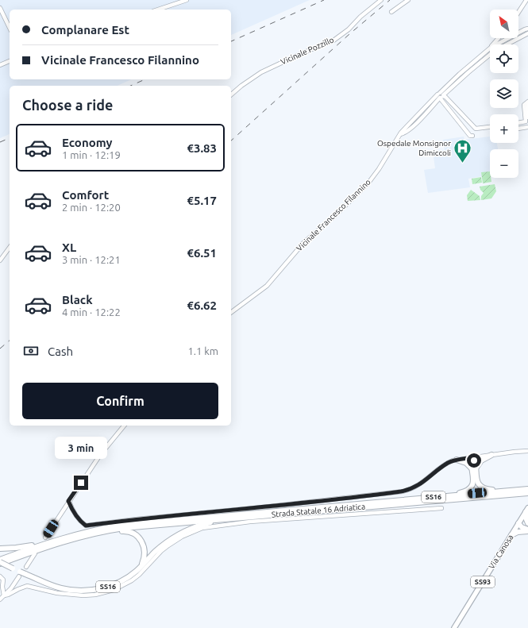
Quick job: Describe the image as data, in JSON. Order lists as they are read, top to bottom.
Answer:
{
  "streets": {
    "highway": ["SS16", "Strada Statale 16 Adriatica"],
    "main road": ["Via Canosa", "SS93"],
    "street": ["Vicinale Pozzillo", "Vicinale Francesco Filannino"]
  },
  "crossings": [
    ["SS16", "Strada Statale 16 Adriatica"]
  ],
  "places": {
    "hospital": ["Ospedale Monsignor Dimiccoli"]
  },
  "north": "top left",
  "page": {
    "map_buttons": ["+", "−"],
    "banner": ["Complanare Est", "Vicinale Francesco Filannino"],
    "heading": "Choose a ride",
    "list": [
      {
        "name": "Economy",
        "note": "1 min · 12:19",
        "value": "€3.83"
      },
      {
        "name": "Comfort",
        "note": "2 min · 12:20",
        "value": "€5.17"
      },
      {
        "name": "XL",
        "note": "3 min · 12:21",
        "value": "€6.51"
      },
      {
        "name": "Black",
        "note": "4 min · 12:22",
        "value": "€6.62"
      }
    ],
    "pay": ["Cash", "1.1 km"],
    "buttons": "Confirm",
    "bubble": "3 min"
  }
}
